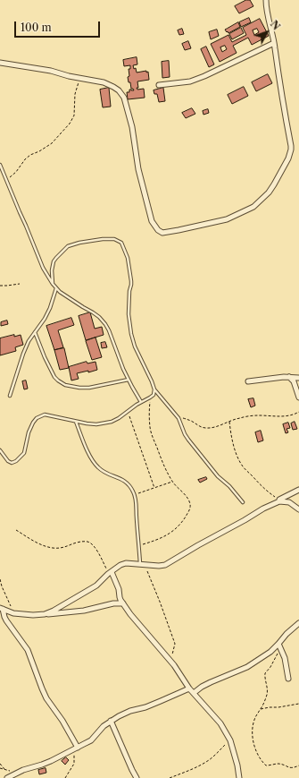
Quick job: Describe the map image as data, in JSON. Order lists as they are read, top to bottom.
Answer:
{
  "scale_bar": "100 m",
  "north": "top right"
}
